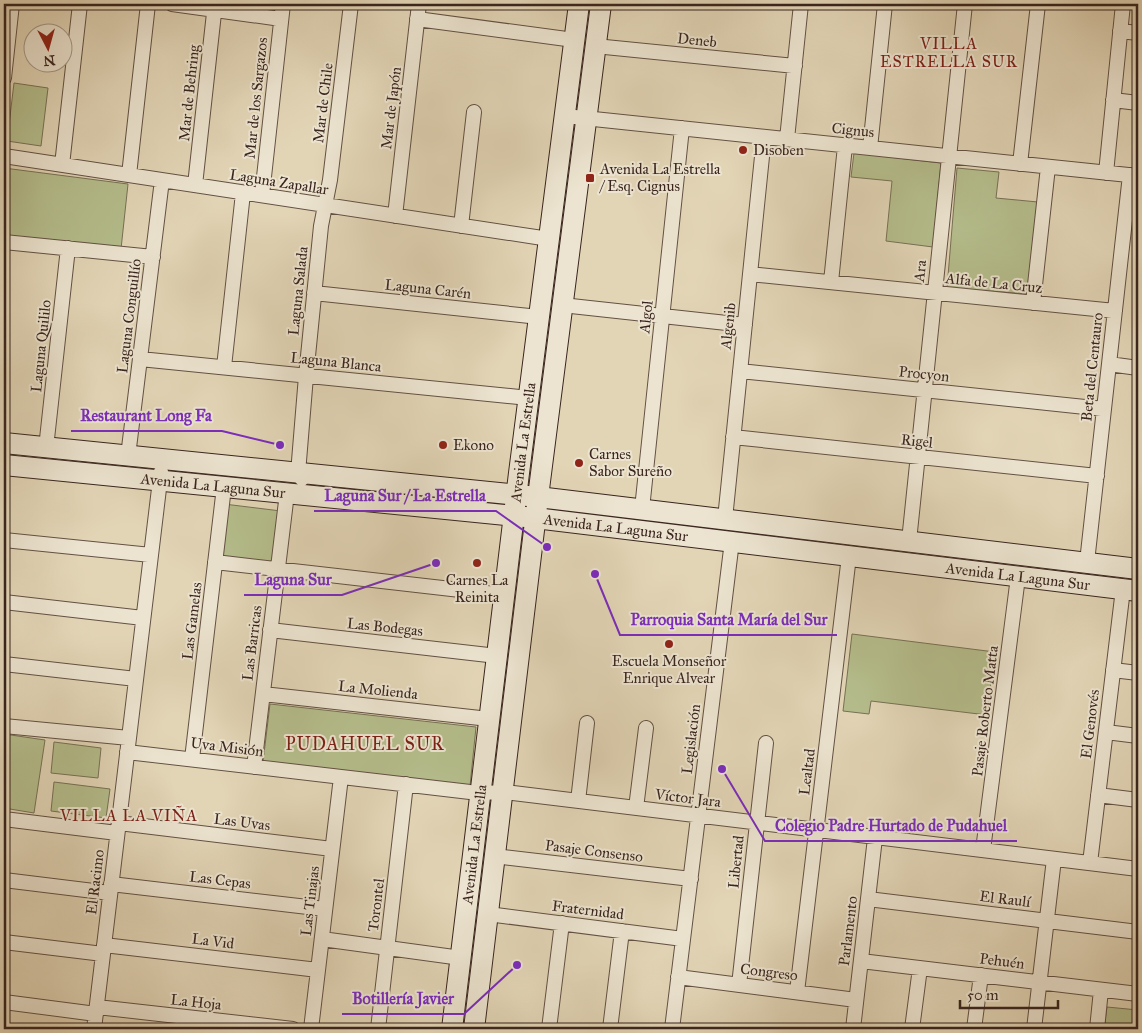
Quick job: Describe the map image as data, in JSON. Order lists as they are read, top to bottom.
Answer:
{
  "streets": {
    "street": [
      "Deneb",
      "Mar de Behring",
      "Mar de los Sargazos",
      "Mar de Chile",
      "Mar de Japón",
      "Cignus",
      "Laguna Zapallar",
      "Ara",
      "Alfa de La Cruz",
      "Laguna Carén",
      "Laguna Salada",
      "Laguna Conguillío",
      "Algol",
      "Algenib",
      "Laguna Quililo",
      "Laguna Blanca",
      "Beta del Centauro",
      "Procyon",
      "Rigel",
      "Avenida La Estrella",
      "Avenida La Laguna Sur",
      "Las Gamelas",
      "Las Bodegas",
      "Las Barricas",
      "La Molienda",
      "Pasaje Roberto Matta",
      "El Genovés",
      "Legislación",
      "Uva Misión",
      "Lealtad",
      "Víctor Jara",
      "Las Uvas",
      "Pasaje Consenso",
      "Libertad",
      "Las Cepas",
      "El Racimo",
      "El Raulí",
      "Las Tinajas",
      "Torontel",
      "Fraternidad",
      "Parlamento",
      "La Vid",
      "Pehuén",
      "Congreso",
      "La Hoja"
    ]
  },
  "crossings": [
    ["Deneb", "Avenida La Estrella"],
    ["Mar de Behring", "Laguna Zapallar"],
    ["Mar de los Sargazos", "Laguna Zapallar"],
    ["Mar de Chile", "Laguna Zapallar"],
    ["Mar de Chile", "Laguna Salada"],
    ["Mar de Japón", "Laguna Zapallar"],
    ["Cignus", "Ara"],
    ["Cignus", "Algol"],
    ["Cignus", "Algenib"],
    ["Cignus", "Beta del Centauro"],
    ["Cignus", "Avenida La Estrella"],
    ["Laguna Zapallar", "Laguna Salada"],
    ["Laguna Zapallar", "Laguna Conguillío"],
    ["Laguna Zapallar", "Avenida La Estrella"],
    ["Ara", "Alfa de La Cruz"],
    ["Ara", "Procyon"],
    ["Ara", "Rigel"],
    ["Ara", "Avenida La Laguna Sur"],
    ["Alfa de La Cruz", "Algenib"],
    ["Alfa de La Cruz", "Beta del Centauro"],
    ["Laguna Carén", "Laguna Salada"],
    ["Laguna Carén", "Avenida La Estrella"],
    ["Laguna Salada", "Laguna Blanca"],
    ["Laguna Salada", "Avenida La Laguna Sur"],
    ["Laguna Conguillío", "Laguna Blanca"],
    ["Laguna Conguillío", "Avenida La Laguna Sur"],
    ["Algol", "Avenida La Laguna Sur"],
    ["Algenib", "Procyon"],
    ["Algenib", "Rigel"],
    ["Algenib", "Avenida La Laguna Sur"],
    ["Laguna Quililo", "Avenida La Laguna Sur"],
    ["Laguna Blanca", "Avenida La Estrella"],
    ["Beta del Centauro", "Procyon"],
    ["Beta del Centauro", "Rigel"],
    ["Beta del Centauro", "Avenida La Laguna Sur"],
    ["Avenida La Estrella", "Avenida La Laguna Sur"],
    ["Avenida La Estrella", "Las Bodegas"],
    ["Avenida La Estrella", "La Molienda"],
    ["Avenida La Estrella", "Uva Misión"],
    ["Avenida La Estrella", "Víctor Jara"],
    ["Avenida La Estrella", "Pasaje Consenso"],
    ["Avenida La Estrella", "Fraternidad"],
    ["Avenida La Laguna Sur", "Las Gamelas"],
    ["Avenida La Laguna Sur", "Las Barricas"],
    ["Avenida La Laguna Sur", "Pasaje Roberto Matta"],
    ["Avenida La Laguna Sur", "El Genovés"],
    ["Avenida La Laguna Sur", "Legislación"],
    ["Avenida La Laguna Sur", "Lealtad"],
    ["Avenida La Laguna Sur", "El Racimo"],
    ["Las Gamelas", "Uva Misión"],
    ["Las Bodegas", "Las Barricas"],
    ["Las Barricas", "La Molienda"],
    ["Las Barricas", "Uva Misión"],
    ["Pasaje Roberto Matta", "Víctor Jara"],
    ["El Genovés", "Víctor Jara"],
    ["Legislación", "Víctor Jara"],
    ["Legislación", "Pasaje Consenso"],
    ["Legislación", "Fraternidad"],
    ["Legislación", "Congreso"],
    ["Uva Misión", "Víctor Jara"],
    ["Uva Misión", "El Racimo"],
    ["Uva Misión", "Las Tinajas"],
    ["Uva Misión", "Torontel"],
    ["Lealtad", "Víctor Jara"],
    ["Lealtad", "Congreso"],
    ["Víctor Jara", "Libertad"],
    ["Víctor Jara", "Parlamento"],
    ["Las Uvas", "El Racimo"],
    ["Las Uvas", "Las Tinajas"],
    ["Libertad", "Congreso"],
    ["Las Cepas", "El Racimo"],
    ["Las Cepas", "Las Tinajas"],
    ["El Racimo", "La Vid"],
    ["El Racimo", "La Hoja"],
    ["El Raulí", "Parlamento"],
    ["Las Tinajas", "La Vid"],
    ["Parlamento", "Pehuén"],
    ["Parlamento", "Congreso"]
  ],
  "districts": ["VILLA ESTRELLA SUR", "PUDAHUEL SUR", "VILLA LA VIÑA"],
  "places": {
    "other": [
      "Disoben",
      "Restaurant Long Fa",
      "Ekono",
      "Carnes Sabor Sureño",
      "Laguna Sur / La Estrella",
      "Laguna Sur",
      "Carnes La Reinita",
      "Parroquia Santa María del Sur",
      "Escuela Monseñor Enrique Alvear",
      "Colegio Padre Hurtado de Pudahuel",
      "Botillería Javier"
    ],
    "transit": ["Avenida La Estrella / Esq. Cignus"]
  },
  "scale_bar": "50 m",
  "north": "bottom"
}
